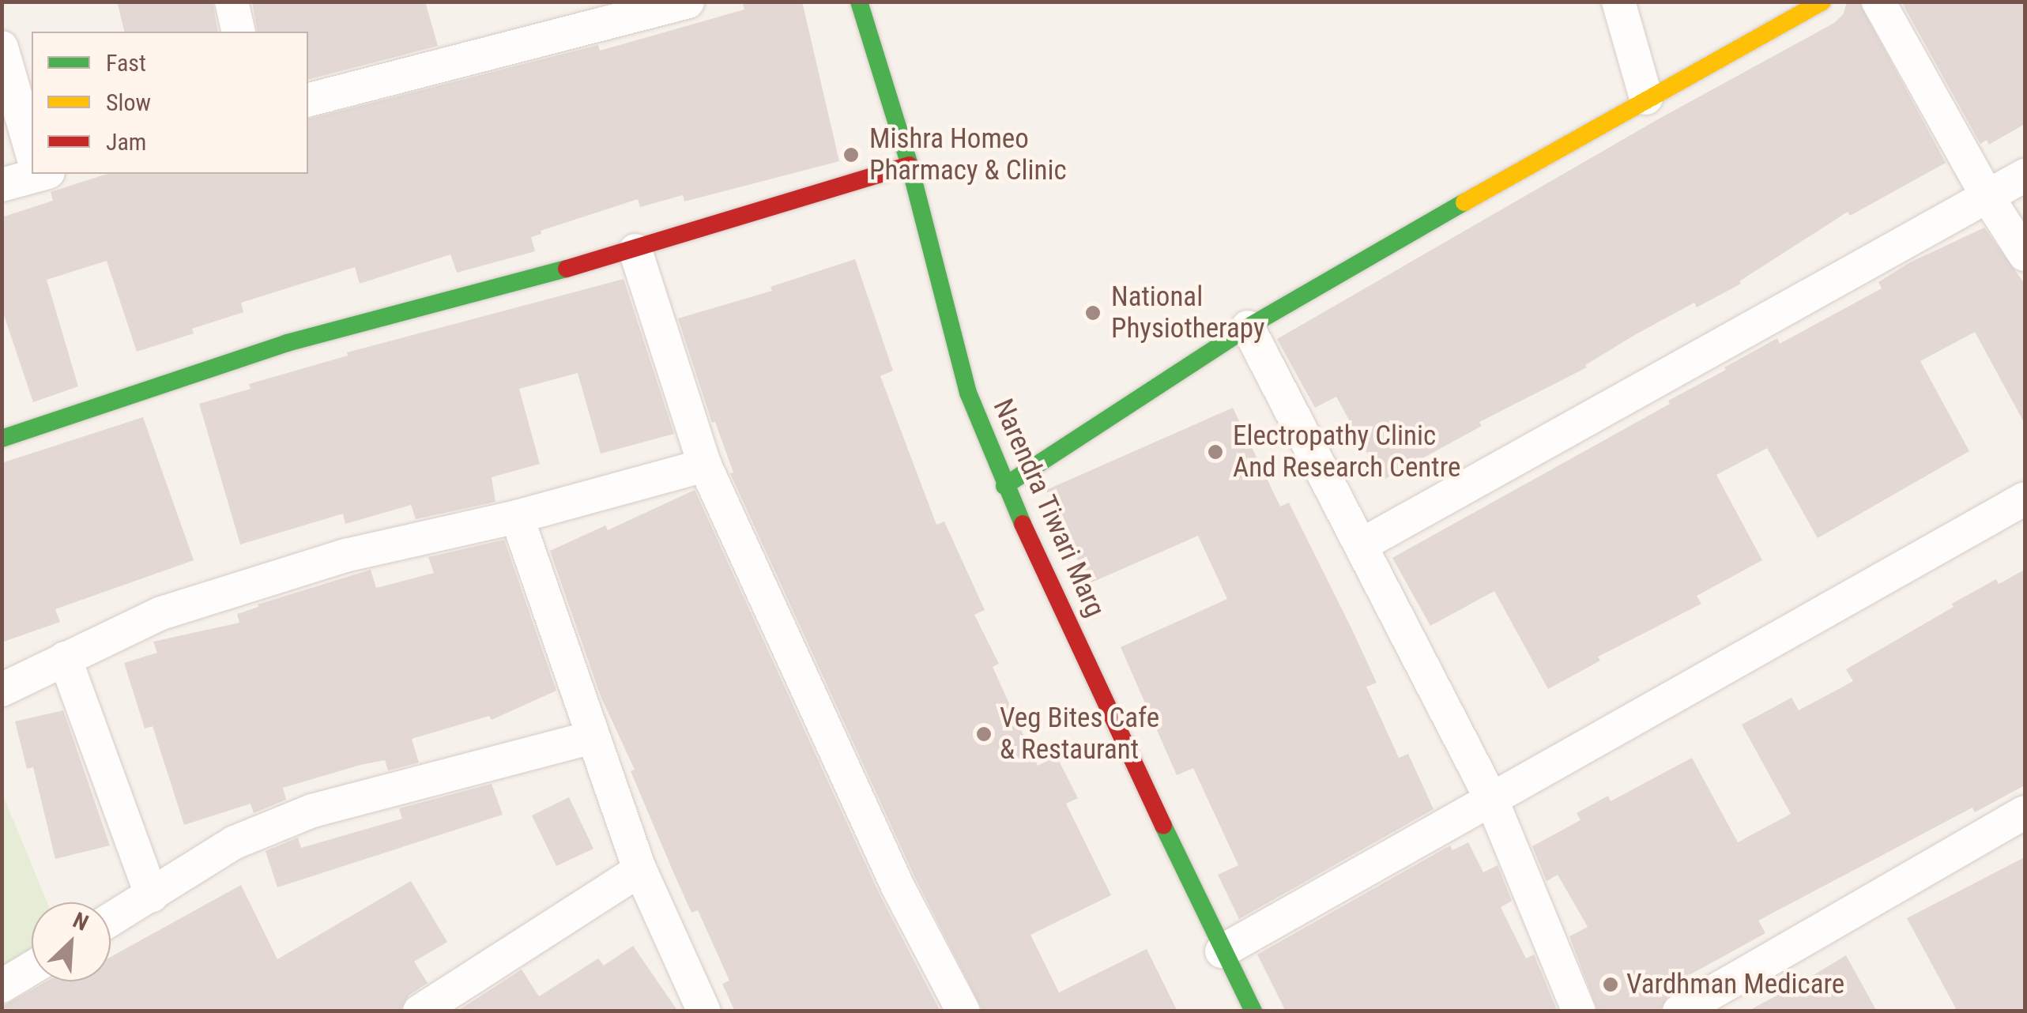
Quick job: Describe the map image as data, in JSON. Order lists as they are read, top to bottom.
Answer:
{
  "streets": {
    "street": ["Narendra Tiwari Marg"]
  },
  "places": [
    "Mishra Homeo Pharmacy & Clinic",
    "National Physiotherapy",
    "Electropathy Clinic And Research Centre",
    "Veg Bites Cafe & Restaurant",
    "Vardhman Medicare"
  ],
  "legend": ["Fast", "Slow", "Jam"],
  "north": "top right"
}
